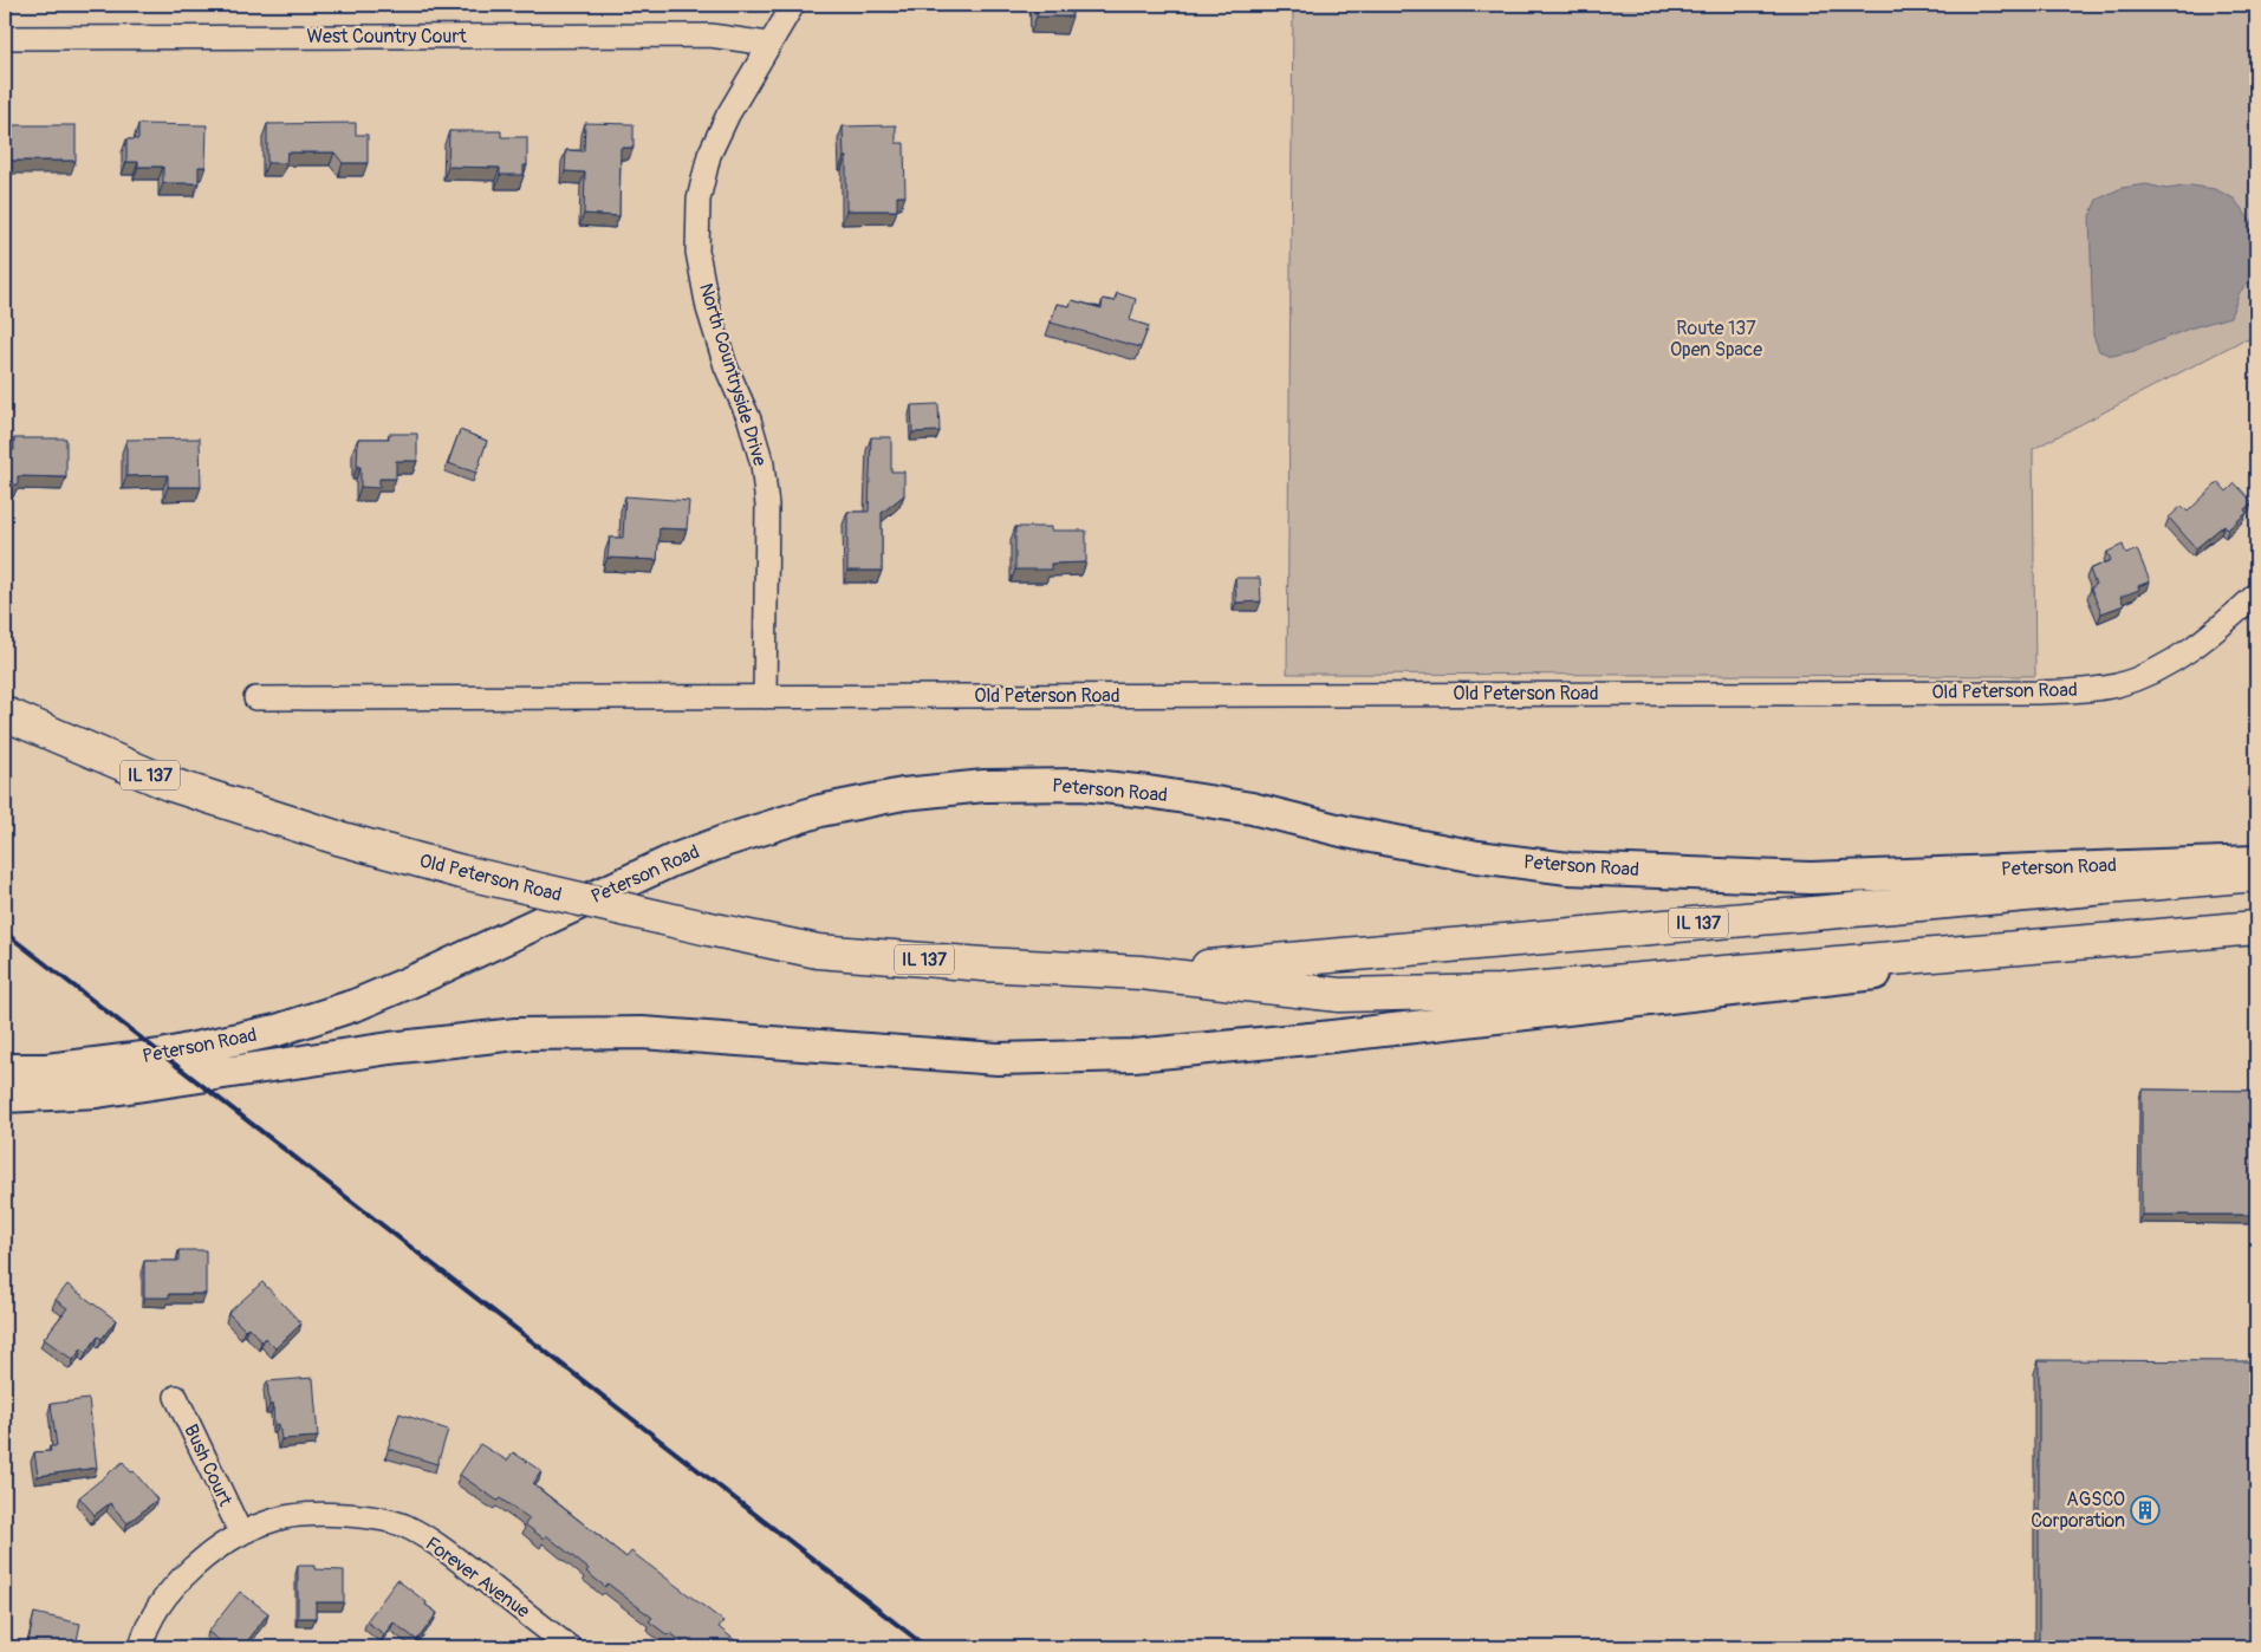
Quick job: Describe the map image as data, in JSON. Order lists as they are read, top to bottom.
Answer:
{
  "streets": {
    "main road": ["Old Peterson Road", "IL 137", "Peterson Road"],
    "street": [
      "West Country Court",
      "North Countryside Drive",
      "Bush Court",
      "Forever Avenue"
    ]
  },
  "crossings": [
    ["West Country Court", "North Countryside Drive"],
    ["North Countryside Drive", "Old Peterson Road"],
    ["Old Peterson Road", "Peterson Road"],
    ["Bush Court", "Forever Avenue"]
  ],
  "parks": ["Route 137 Open Space"],
  "places": {
    "building": ["AGSCO Corporation"]
  }
}
